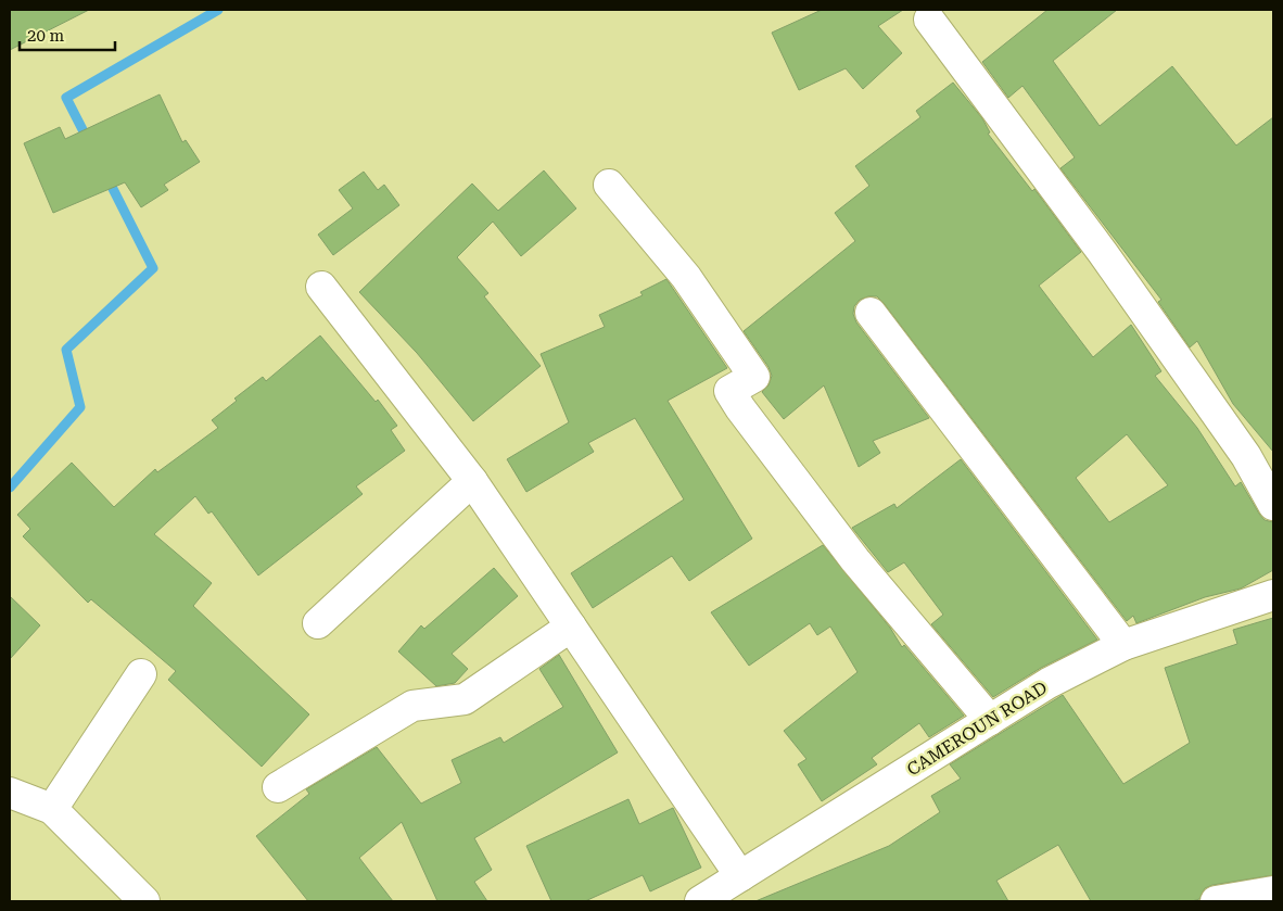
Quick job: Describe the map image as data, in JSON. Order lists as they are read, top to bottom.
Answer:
{
  "streets": {
    "street": ["CAMEROUN ROAD"]
  },
  "scale_bar": "20 m"
}
